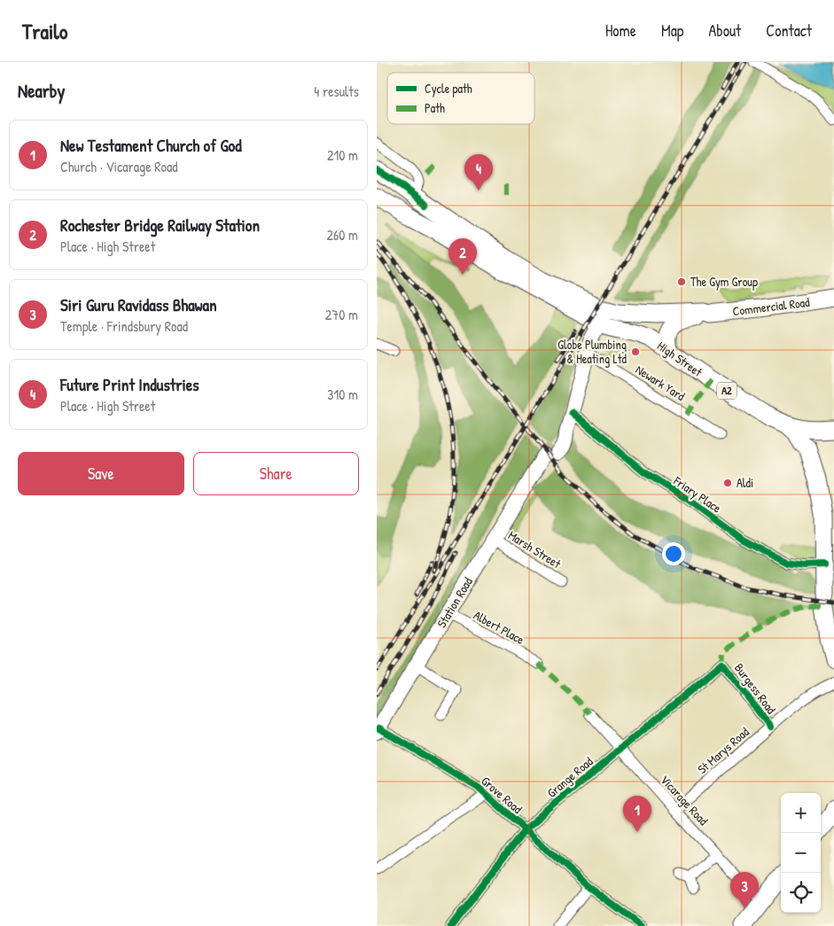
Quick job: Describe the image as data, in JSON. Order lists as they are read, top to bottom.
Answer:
{
  "streets": {
    "main road": [
      "Commercial Road",
      "High Street",
      "A2",
      "Station Road"
    ],
    "street": [
      "Newark Yard",
      "Friary Place",
      "Marsh Street",
      "Albert Place",
      "Burgess Road",
      "St Marys Road",
      "Grange Road",
      "Grove Road",
      "Vicarage Road"
    ]
  },
  "crossings": [
    ["Commercial Road", "High Street"],
    ["Commercial Road", "Station Road"],
    ["High Street", "A2"],
    ["High Street", "Station Road"],
    ["Newark Yard", "Station Road"],
    ["Friary Place", "Station Road"],
    ["Marsh Street", "Station Road"],
    ["Station Road", "Albert Place"],
    ["Station Road", "Grove Road"],
    ["Burgess Road", "St Marys Road"],
    ["Burgess Road", "Grange Road"],
    ["St Marys Road", "Vicarage Road"],
    ["Grange Road", "Grove Road"],
    ["Grange Road", "Vicarage Road"]
  ],
  "places": ["The Gym Group", "Globe Plumbing & Heating Ltd", "Aldi"],
  "legend": ["Cycle path", "Path"],
  "page": {
    "header": "Trailo",
    "nav": [
      "Home",
      "Map",
      "About",
      "Contact"
    ],
    "heading": ["Nearby", "4 results"],
    "list": [
      {
        "mark": "1",
        "name": "New Testament Church of God",
        "note": "Church · Vicarage Road",
        "value": "210 m"
      },
      {
        "mark": "2",
        "name": "Rochester Bridge Railway Station",
        "note": "Place · High Street",
        "value": "260 m"
      },
      {
        "mark": "3",
        "name": "Siri Guru Ravidass Bhawan",
        "note": "Temple · Frindsbury Road",
        "value": "270 m"
      },
      {
        "mark": "4",
        "name": "Future Print Industries",
        "note": "Place · High Street",
        "value": "310 m"
      }
    ],
    "pins": [
      "4",
      "2",
      "1",
      "3"
    ],
    "buttons": ["Save", "Share"],
    "map_buttons": ["+", "−"]
  }
}
